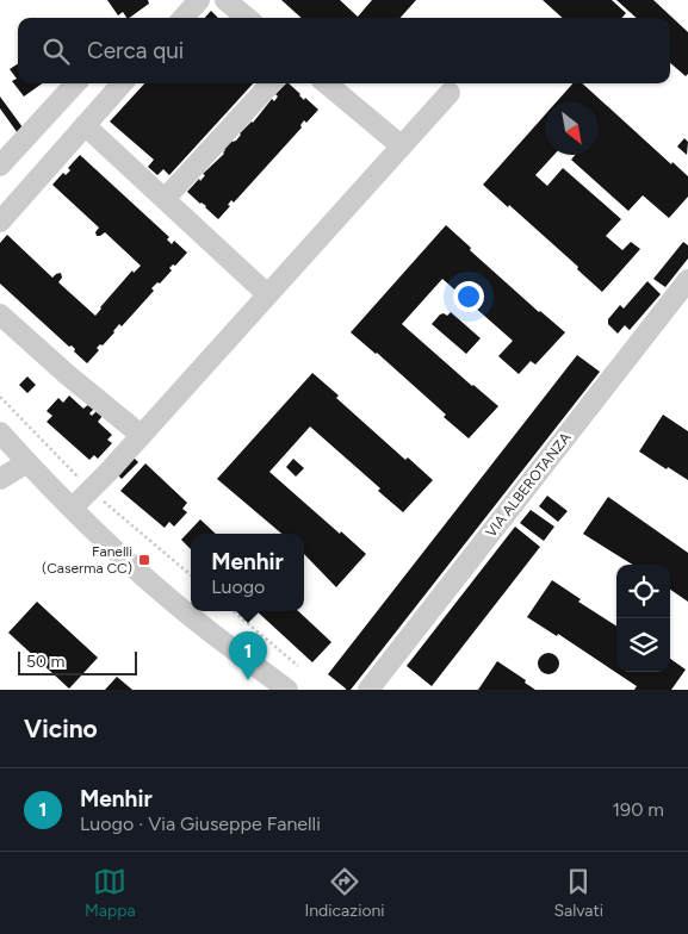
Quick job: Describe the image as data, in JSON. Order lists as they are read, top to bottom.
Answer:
{
  "streets": {
    "street": ["VIA ALBEROTANZA"]
  },
  "places": {
    "transit": ["Fanelli (Caserma CC)"]
  },
  "scale_bar": "50 m",
  "north": "bottom right",
  "page": {
    "search": "Cerca qui",
    "popup": ["Menhir", "Luogo"],
    "pins": "1",
    "scale": "50 m",
    "heading": "Vicino",
    "list": [
      {
        "mark": "1",
        "name": "Menhir",
        "note": "Luogo · Via Giuseppe Fanelli",
        "value": "190 m"
      }
    ],
    "nav": ["Mappa", "Indicazioni", "Salvati"]
  }
}
